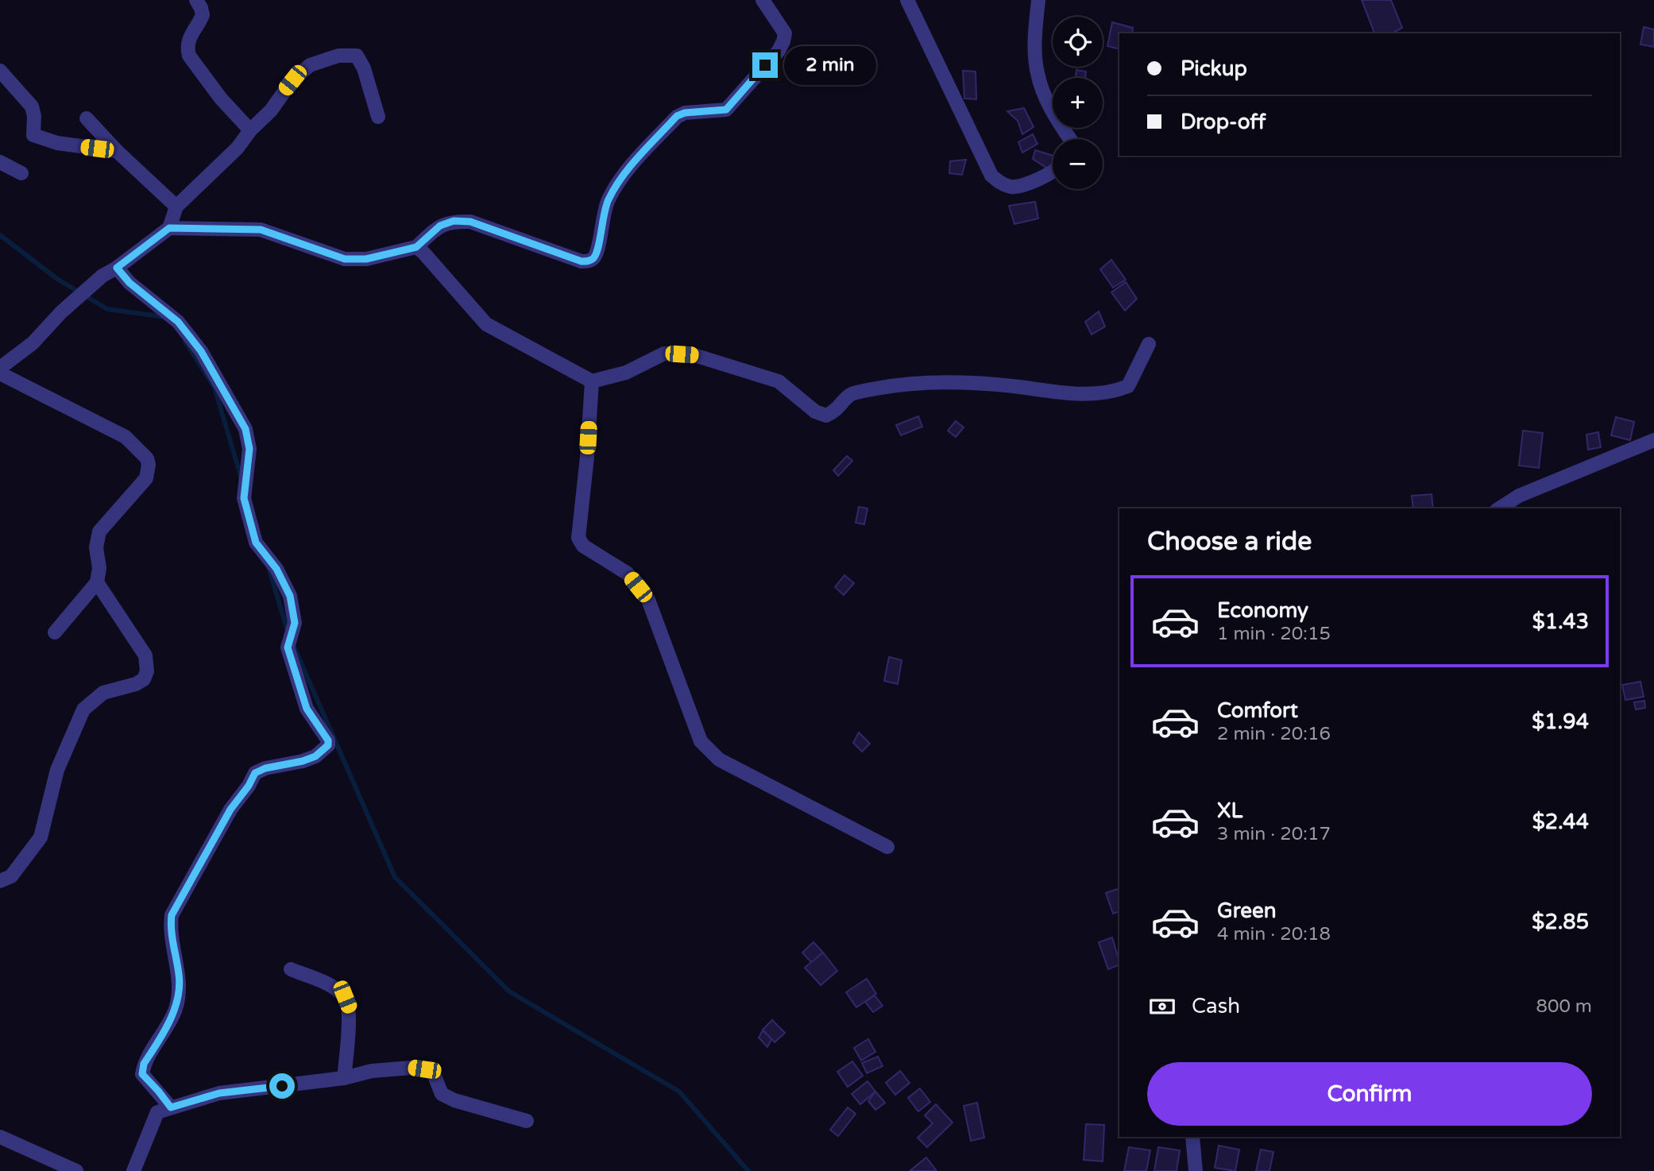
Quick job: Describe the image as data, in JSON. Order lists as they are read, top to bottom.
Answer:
{
  "page": {
    "map_buttons": ["+", "−"],
    "banner": ["Pickup", "Drop-off"],
    "bubble": "2 min",
    "heading": "Choose a ride",
    "list": [
      {
        "name": "Economy",
        "note": "1 min · 20:15",
        "value": "$1.43"
      },
      {
        "name": "Comfort",
        "note": "2 min · 20:16",
        "value": "$1.94"
      },
      {
        "name": "XL",
        "note": "3 min · 20:17",
        "value": "$2.44"
      },
      {
        "name": "Green",
        "note": "4 min · 20:18",
        "value": "$2.85"
      }
    ],
    "pay": ["Cash", "800 m"],
    "buttons": "Confirm"
  }
}
